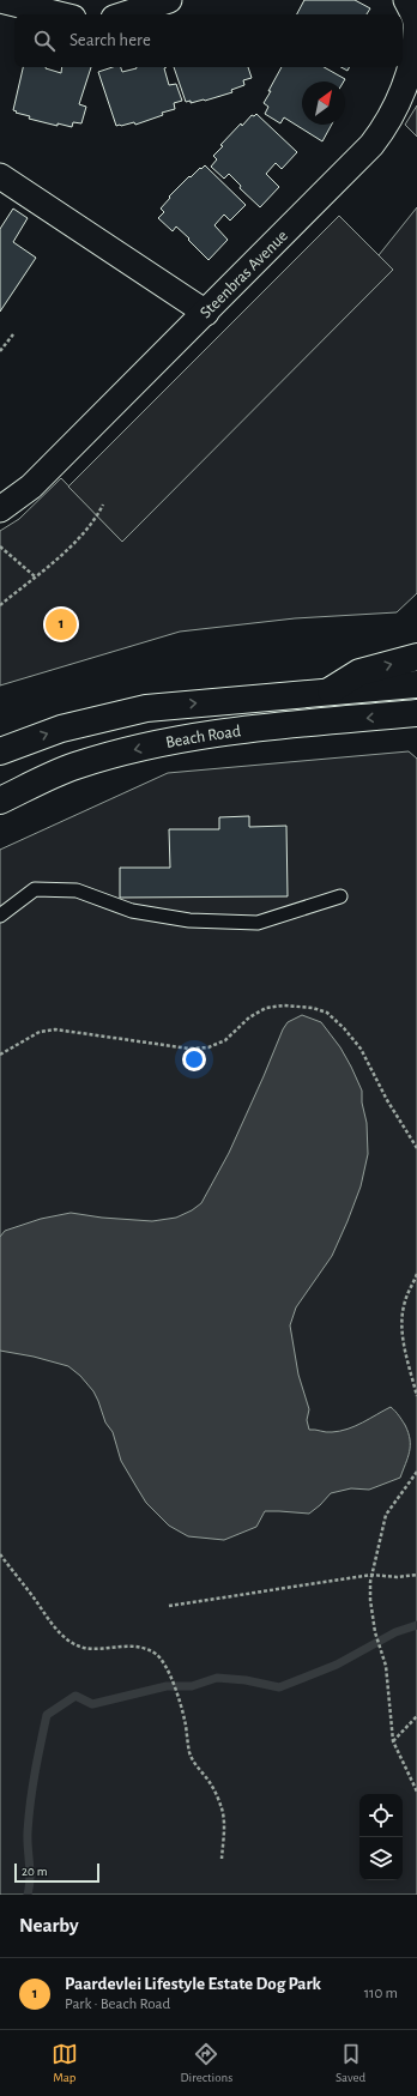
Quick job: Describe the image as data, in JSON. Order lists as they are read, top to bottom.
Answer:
{
  "streets": {
    "main road": ["Beach Road"],
    "street": ["Steenbras Avenue"]
  },
  "scale_bar": "20 m",
  "north": "top right",
  "page": {
    "search": "Search here",
    "pins": "1",
    "scale": "20 m",
    "heading": "Nearby",
    "list": [
      {
        "mark": "1",
        "name": "Paardevlei Lifestyle Estate Dog Park",
        "note": "Park · Beach Road",
        "value": "110 m"
      }
    ],
    "nav": ["Map", "Directions", "Saved"]
  }
}
